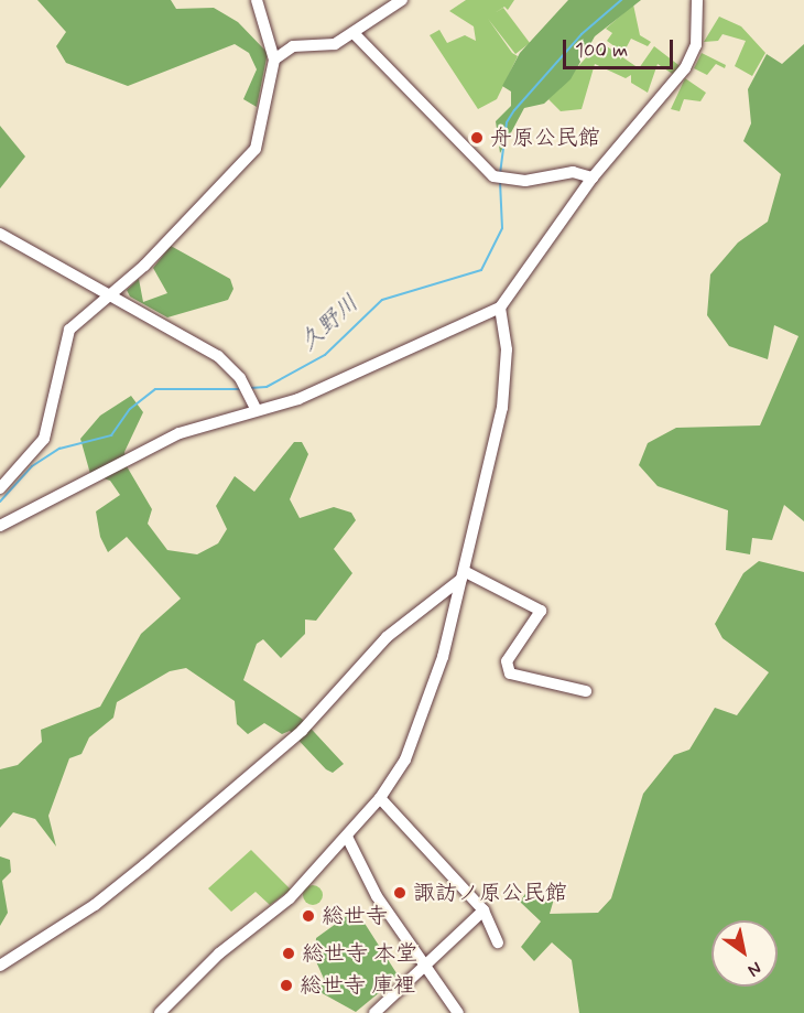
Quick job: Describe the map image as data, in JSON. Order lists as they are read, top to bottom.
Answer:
{
  "water": ["久野川"],
  "places": [
    "舟原公民館",
    "諏訪ノ原公民館",
    "総世寺",
    "総世寺 本堂",
    "総世寺 庫裡"
  ],
  "scale_bar": "100 m",
  "north": "bottom right"
}
